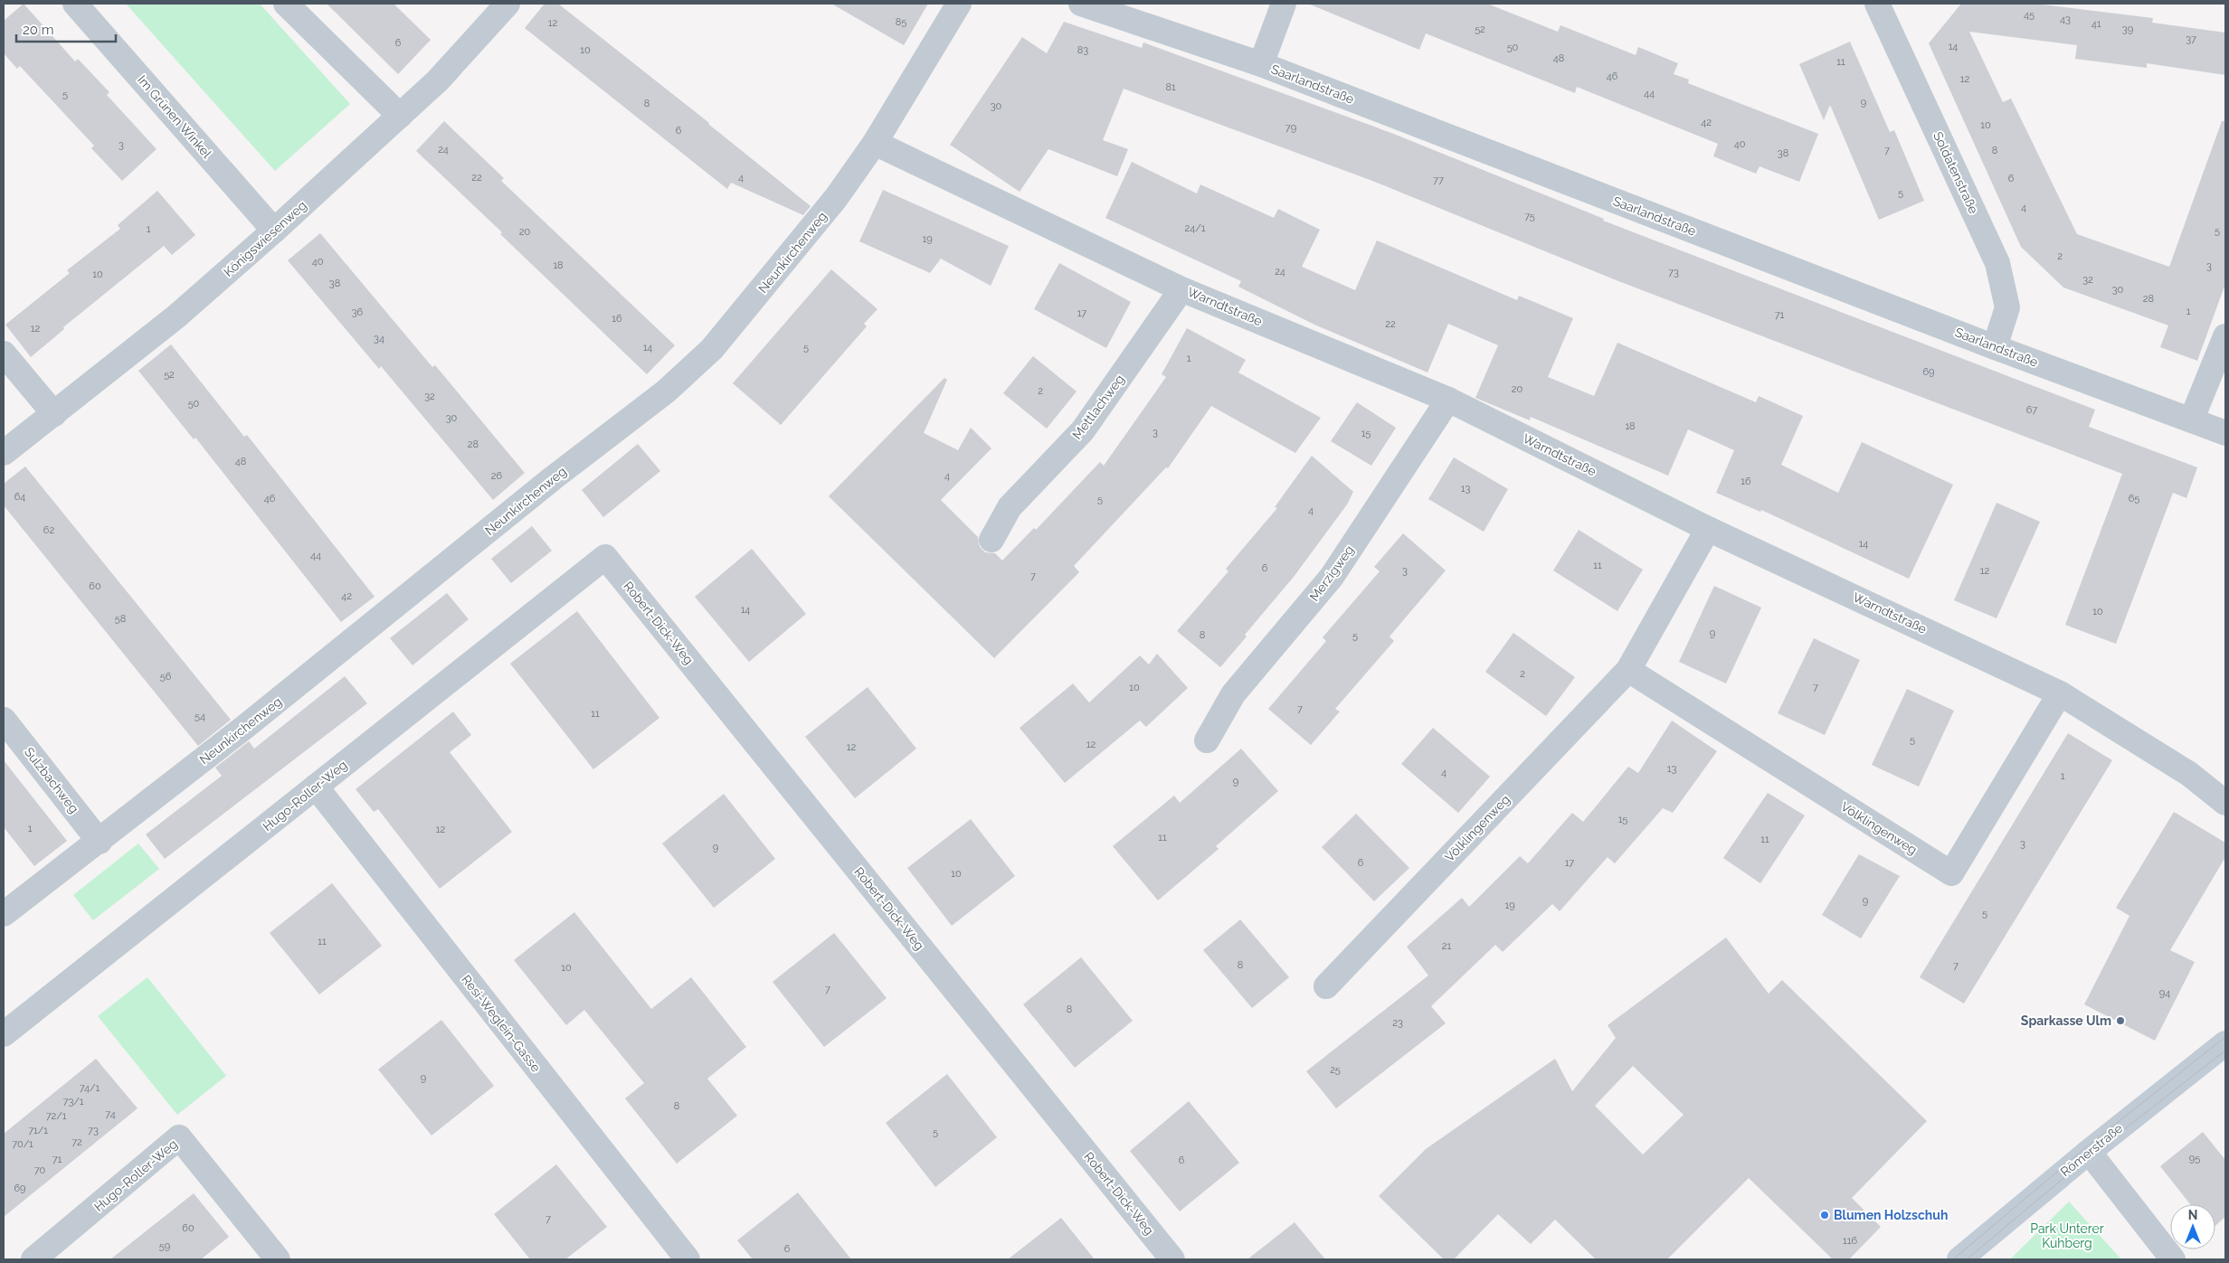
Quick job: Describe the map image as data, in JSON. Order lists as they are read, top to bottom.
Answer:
{
  "streets": {
    "street": [
      "Saarlandstraße",
      "Im Grünen Winkel",
      "Soldatenstraße",
      "Königswiesenweg",
      "Neunkirchenweg",
      "Warndtstraße",
      "Mettlachweg",
      "Merzigweg",
      "Robert-Dick-Weg",
      "Sulzbachweg",
      "Hugo-Roller-Weg",
      "Völklingenweg",
      "Resi-Weglein-Gasse",
      "Römerstraße"
    ]
  },
  "crossings": [
    ["Saarlandstraße", "Soldatenstraße"],
    ["Im Grünen Winkel", "Königswiesenweg"],
    ["Neunkirchenweg", "Warndtstraße"],
    ["Neunkirchenweg", "Sulzbachweg"],
    ["Warndtstraße", "Mettlachweg"],
    ["Warndtstraße", "Merzigweg"],
    ["Warndtstraße", "Völklingenweg"],
    ["Robert-Dick-Weg", "Hugo-Roller-Weg"],
    ["Hugo-Roller-Weg", "Resi-Weglein-Gasse"]
  ],
  "parks": ["Park Unterer Kuhberg"],
  "places": ["Sparkasse Ulm", "Blumen Holzschuh"],
  "house_numbers": [
    "45",
    "43",
    "85",
    "12",
    "41",
    "52",
    "39",
    "37",
    "6",
    "14",
    "50",
    "10",
    "83",
    "48",
    "11",
    "46",
    "12",
    "81",
    "44",
    "5",
    "9",
    "8",
    "30",
    "42",
    "10",
    "79",
    "6",
    "40",
    "3",
    "24",
    "7",
    "8",
    "38",
    "22",
    "4",
    "6",
    "77",
    "5",
    "4",
    "75",
    "24/1",
    "1",
    "5",
    "20",
    "19",
    "2",
    "40",
    "18",
    "3",
    "24",
    "73",
    "10",
    "32",
    "38",
    "30",
    "28",
    "1",
    "36",
    "17",
    "71",
    "16",
    "22",
    "12",
    "34",
    "14",
    "5",
    "1",
    "69",
    "52",
    "20",
    "2",
    "32",
    "50",
    "67",
    "30",
    "18",
    "3",
    "15",
    "28",
    "48",
    "26",
    "4",
    "16",
    "13",
    "64",
    "46",
    "65",
    "5",
    "4",
    "62",
    "14",
    "44",
    "11",
    "6",
    "3",
    "12",
    "7",
    "60",
    "42",
    "14",
    "10",
    "58",
    "9",
    "8",
    "5",
    "2",
    "56",
    "10",
    "7",
    "7",
    "11",
    "54",
    "5",
    "12",
    "12",
    "13",
    "4",
    "1",
    "9",
    "15",
    "1",
    "12",
    "11",
    "11",
    "3",
    "9",
    "6",
    "17",
    "10",
    "9",
    "19",
    "5",
    "11",
    "21",
    "8",
    "7",
    "10",
    "7",
    "94",
    "8",
    "23",
    "25",
    "9",
    "74/1",
    "73/1",
    "8",
    "74",
    "72/1",
    "71/1",
    "73",
    "5",
    "72",
    "70/1",
    "95",
    "71",
    "6",
    "70",
    "69",
    "7",
    "60",
    "116",
    "59",
    "6"
  ],
  "scale_bar": "20 m",
  "north": "top"
}
